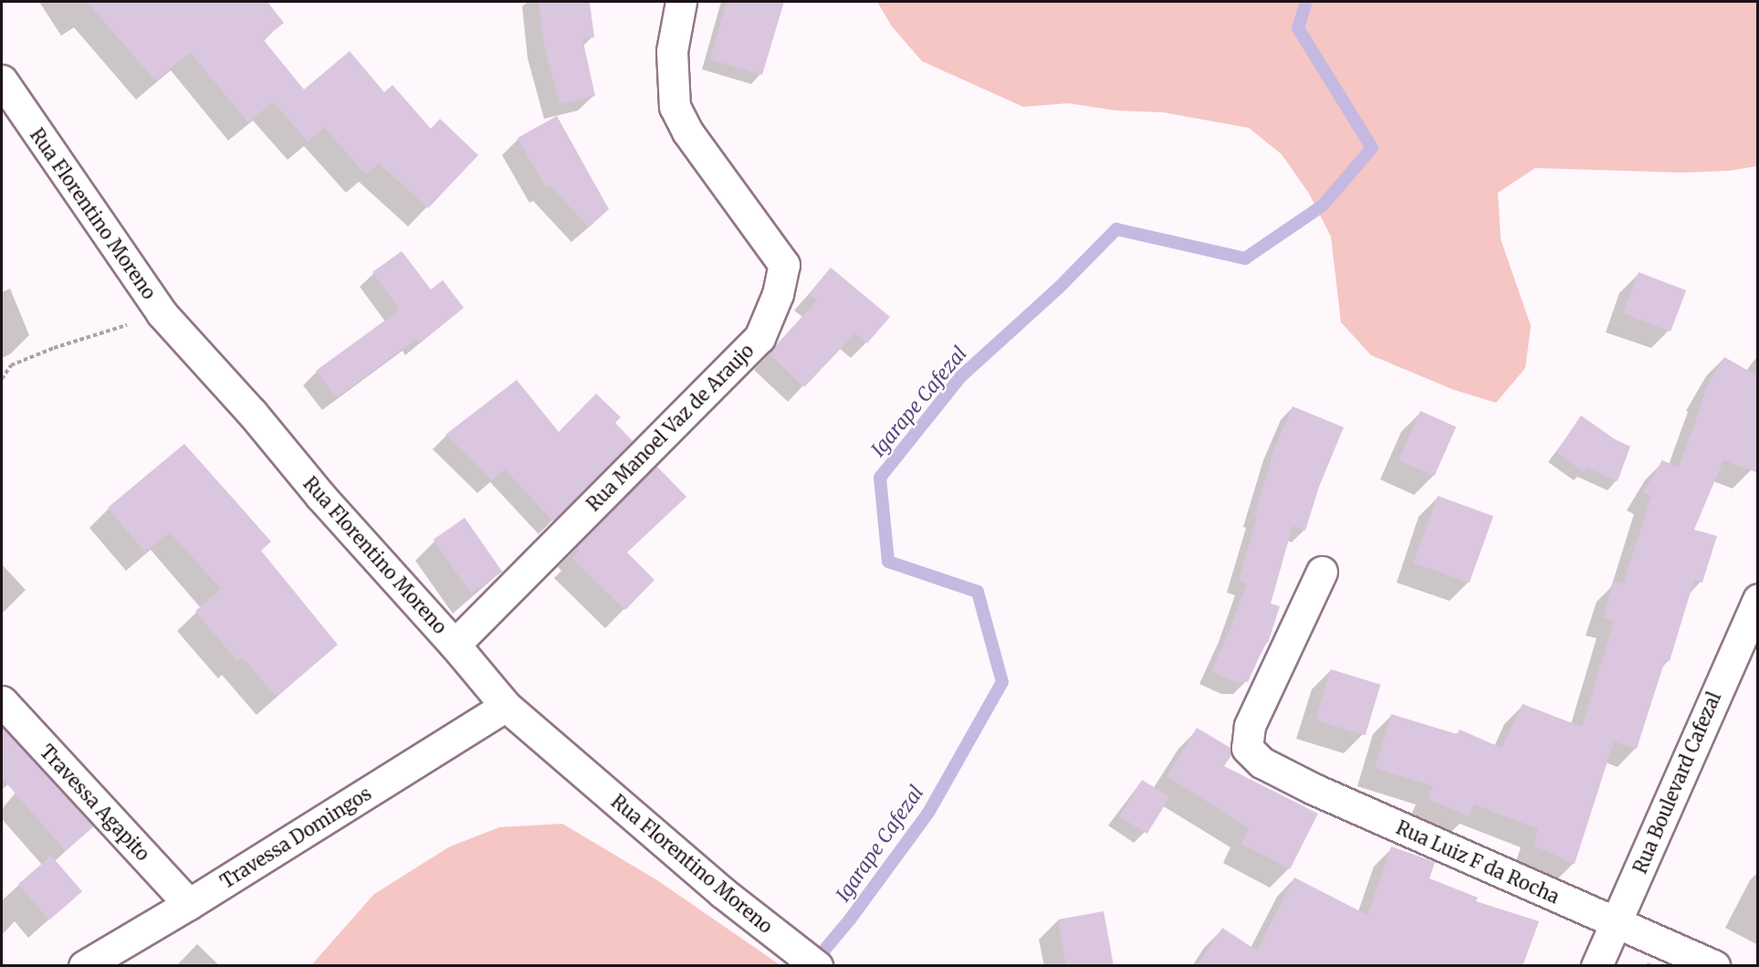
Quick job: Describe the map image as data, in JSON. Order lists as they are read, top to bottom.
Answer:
{
  "streets": {
    "street": [
      "Rua Florentino Moreno",
      "Rua Manoel Vaz de Araujo",
      "Rua Boulevard Cafezal",
      "Travessa Agapito",
      "Travessa Domingos",
      "Rua Luiz F da Rocha"
    ]
  },
  "crossings": [
    ["Rua Florentino Moreno", "Rua Manoel Vaz de Araujo"],
    ["Rua Florentino Moreno", "Travessa Domingos"],
    ["Rua Boulevard Cafezal", "Rua Luiz F da Rocha"],
    ["Travessa Agapito", "Travessa Domingos"]
  ],
  "water": ["Igarape Cafezal"]
}
